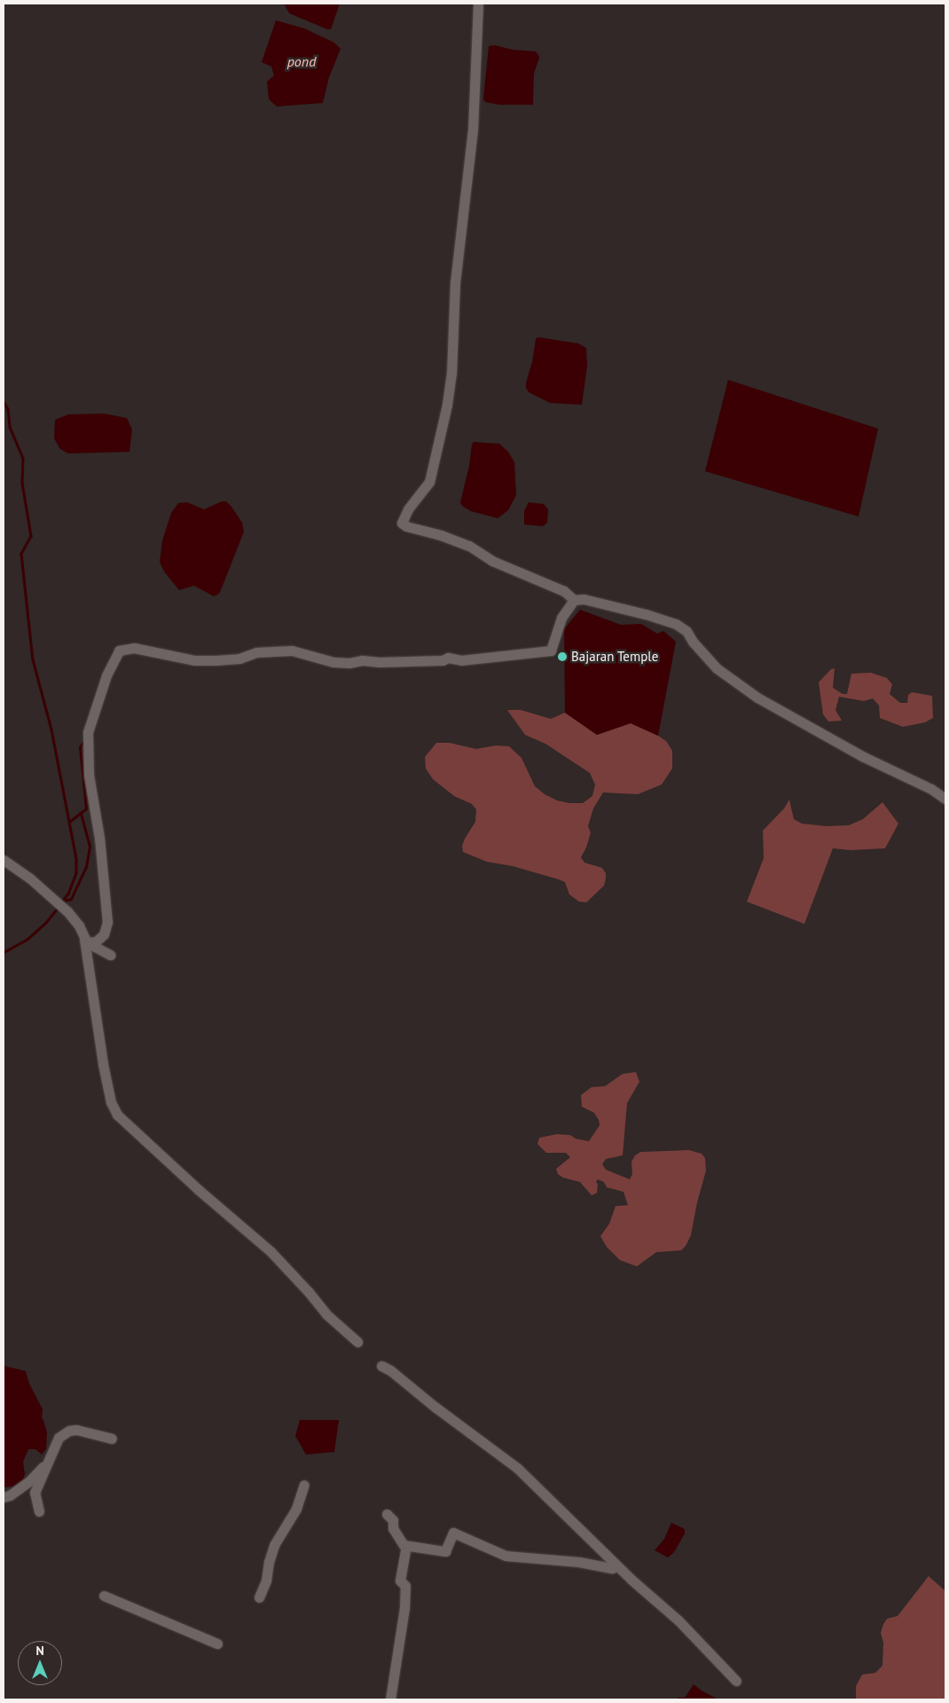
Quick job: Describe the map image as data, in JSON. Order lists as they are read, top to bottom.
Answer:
{
  "water": ["pond"],
  "places": ["Bajaran Temple"],
  "north": "top"
}
